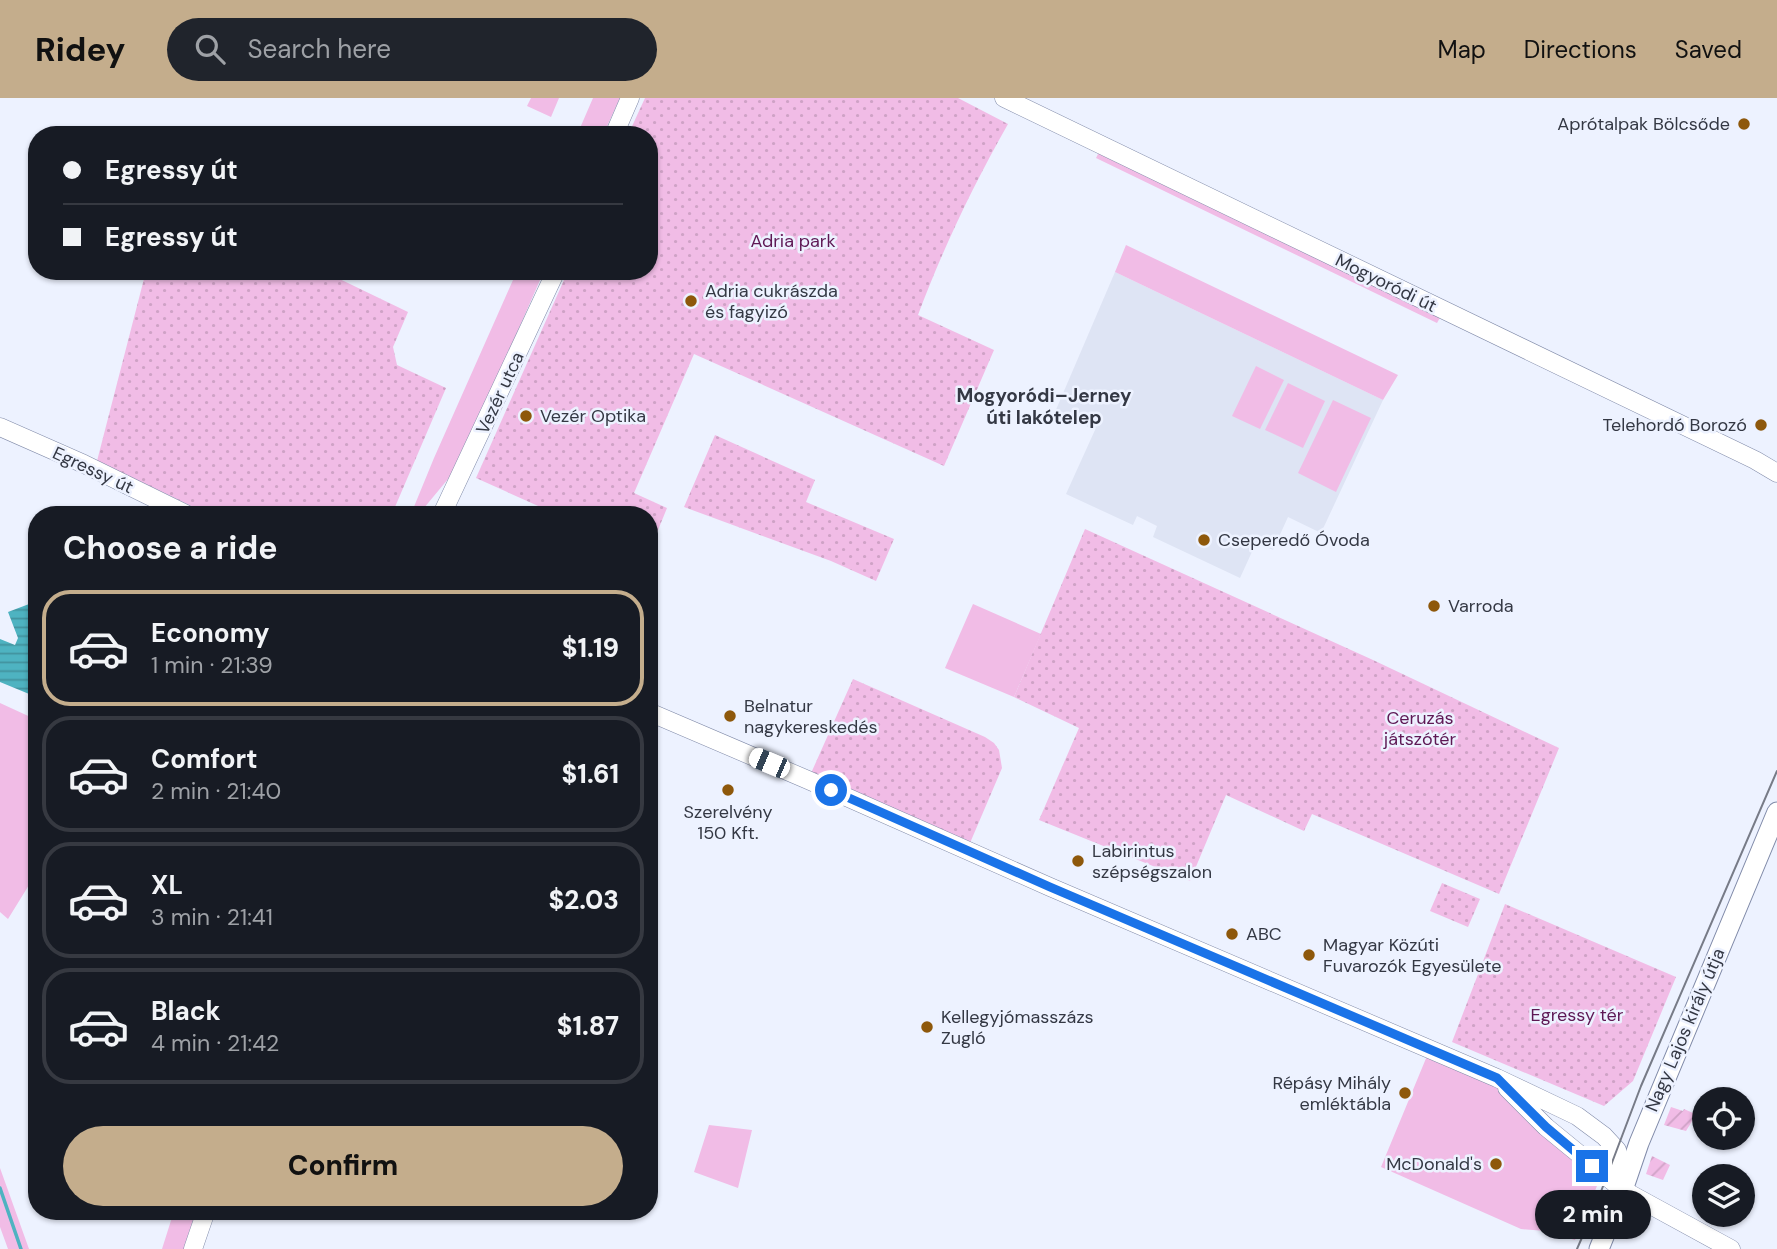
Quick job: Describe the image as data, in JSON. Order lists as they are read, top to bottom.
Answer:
{
  "streets": {
    "main road": ["Nagy Lajos király útja"],
    "street": ["Mogyoródi út", "Vezér utca", "Egressy út"]
  },
  "districts": ["Mogyoródi–Jerney úti lakótelep"],
  "parks": ["Adria park", "Ceruzás játszótér", "Egressy tér"],
  "places": [
    "Aprótalpak Bölcsőde",
    "Adria cukrászda és fagyizó",
    "Vezér Optika",
    "Telehordó Borozó",
    "Cseperedő Óvoda",
    "Varroda",
    "Belnatur nagykereskedés",
    "Szerelvény 150 Kft.",
    "Labirintus szépségszalon",
    "ABC",
    "Magyar Közúti Fuvarozók Egyesülete",
    "Kellegyjómasszázs Zugló",
    "Répásy Mihály emléktábla",
    "McDonald's"
  ],
  "page": {
    "header": "Ridey",
    "search": "Search here",
    "nav": ["Map", "Directions", "Saved"],
    "banner": ["Egressy út", "Egressy út"],
    "heading": "Choose a ride",
    "list": [
      {
        "name": "Economy",
        "note": "1 min · 21:39",
        "value": "$1.19"
      },
      {
        "name": "Comfort",
        "note": "2 min · 21:40",
        "value": "$1.61"
      },
      {
        "name": "XL",
        "note": "3 min · 21:41",
        "value": "$2.03"
      },
      {
        "name": "Black",
        "note": "4 min · 21:42",
        "value": "$1.87"
      }
    ],
    "buttons": "Confirm",
    "bubble": "2 min"
  }
}
